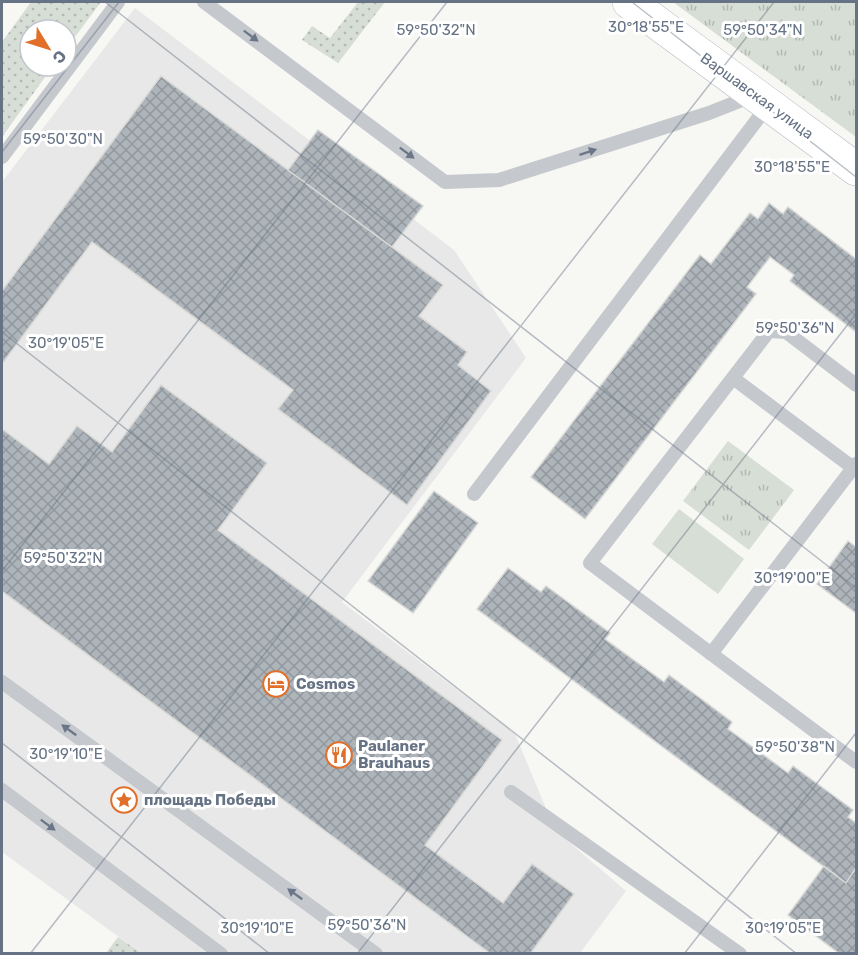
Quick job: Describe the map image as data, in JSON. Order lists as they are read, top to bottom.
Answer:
{
  "streets": {
    "street": ["Варшавская улица"]
  },
  "places": {
    "hotel": ["Cosmos"],
    "restaurant": ["Paulaner Brauhaus"],
    "place": ["площадь Победы"]
  },
  "north": "bottom right",
  "coordinates": [
    "30°18'55\"E",
    "59°50'32\"N",
    "59°50'34\"N",
    "59°50'30\"N",
    "59°50'36\"N",
    "30°19'05\"E",
    "30°19'00\"E",
    "59°50'38\"N",
    "30°19'10\"E"
  ]
}
